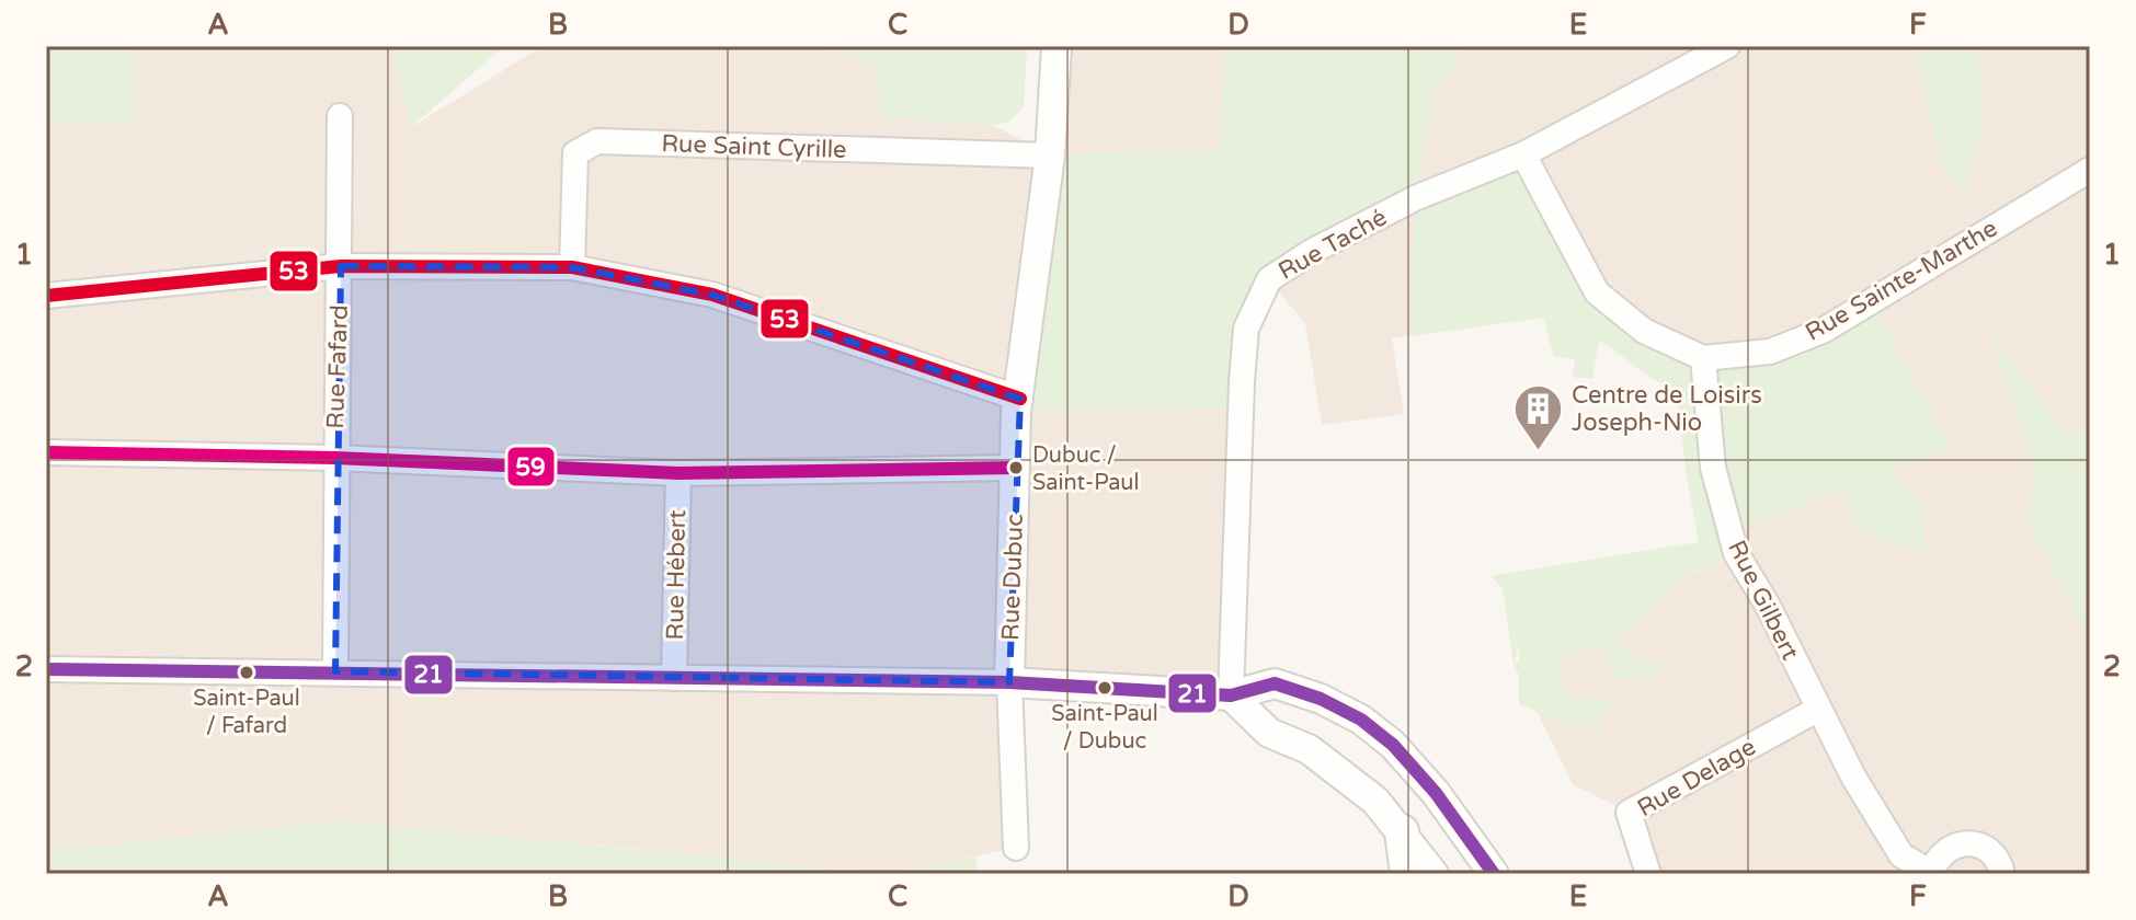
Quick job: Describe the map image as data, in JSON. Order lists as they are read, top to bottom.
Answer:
{
  "streets": {
    "street": [
      "Rue Saint Cyrille",
      "Rue Taché",
      "Rue Sainte-Marthe",
      "Rue Fafard",
      "Rue Hébert",
      "Rue Dubuc",
      "Rue Gilbert",
      "Rue Delage"
    ]
  },
  "crossings": [
    ["Rue Saint Cyrille", "Rue Dubuc"],
    ["Rue Sainte-Marthe", "Rue Gilbert"],
    ["Rue Gilbert", "Rue Delage"]
  ],
  "places": {
    "building": ["Centre de Loisirs Joseph-Nio"],
    "other": ["Dubuc / Saint-Paul", "Saint-Paul / Fafard", "Saint-Paul / Dubuc"]
  },
  "lines": ["transit line 53", "transit line 59", "transit line 21"],
  "grid": {
    "columns": [
      "A",
      "B",
      "C",
      "D",
      "E",
      "F"
    ],
    "rows": ["1", "2"]
  }
}
